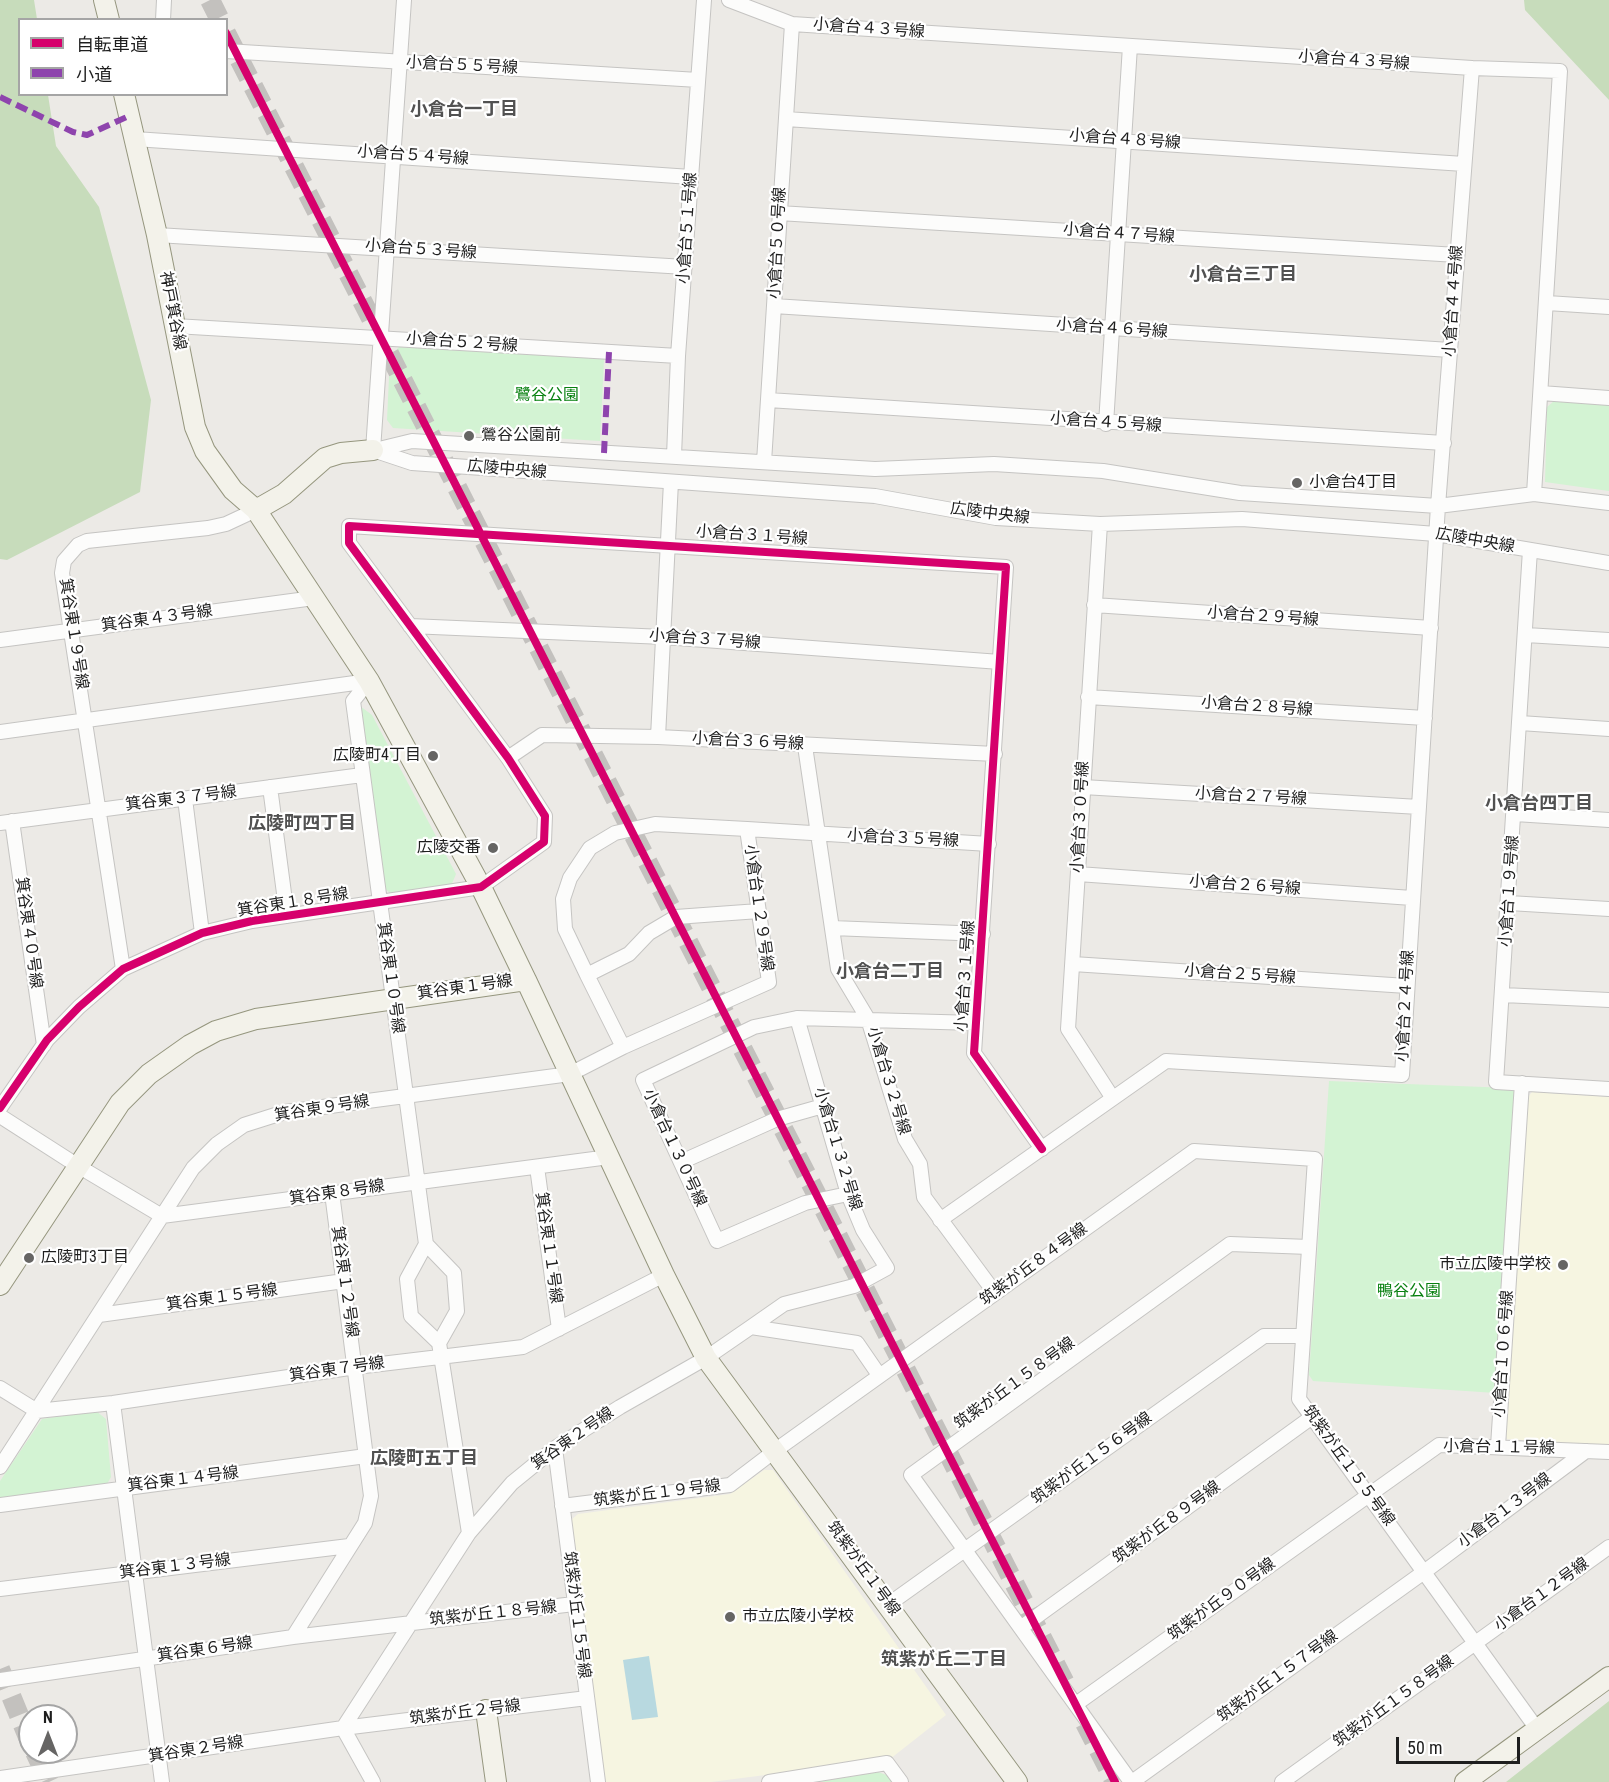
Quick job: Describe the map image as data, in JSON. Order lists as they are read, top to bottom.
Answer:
{
  "streets": {
    "street": [
      "小倉台４３号線",
      "小倉台５５号線",
      "小倉台４８号線",
      "小倉台５４号線",
      "小倉台５１号線",
      "小倉台４７号線",
      "小倉台５０号線",
      "小倉台５３号線",
      "小倉台４４号線",
      "神戸箕谷線",
      "小倉台４６号線",
      "小倉台５２号線",
      "小倉台４５号線",
      "広陵中央線",
      "小倉台３１号線",
      "小倉台２９号線",
      "箕谷東４３号線",
      "箕谷東１９号線",
      "小倉台３７号線",
      "小倉台２８号線",
      "小倉台３６号線",
      "小倉台２７号線",
      "箕谷東３７号線",
      "小倉台３０号線",
      "小倉台３５号線",
      "小倉台２６号線",
      "小倉台１９号線",
      "箕谷東１８号線",
      "小倉台１２９号線",
      "箕谷東４０号線",
      "小倉台２５号線",
      "箕谷東１０号線",
      "箕谷東１号線",
      "小倉台２４号線",
      "小倉台３２号線",
      "箕谷東９号線",
      "小倉台１３０号線",
      "小倉台１３２号線",
      "箕谷東８号線",
      "箕谷東１１号線",
      "筑紫が丘８４号線",
      "箕谷東１２号線",
      "箕谷東１５号線",
      "小倉台１０６号線",
      "箕谷東７号線",
      "筑紫が丘１５８号線",
      "箕谷東２号線",
      "小倉台１１号線",
      "筑紫が丘１５６号線",
      "筑紫が丘１５５号線",
      "箕谷東１４号線",
      "筑紫が丘１９号線",
      "小倉台１３号線",
      "筑紫が丘８９号線",
      "箕谷東１３号線",
      "筑紫が丘１号線",
      "小倉台１２号線",
      "筑紫が丘９０号線",
      "筑紫が丘１８号線",
      "筑紫が丘１５号線",
      "箕谷東６号線",
      "筑紫が丘１５７号線",
      "筑紫が丘２号線"
    ]
  },
  "crossings": [
    ["小倉台４３号線", "小倉台５０号線"],
    ["小倉台４３号線", "小倉台４４号線"],
    ["小倉台４３号線", "広陵中央線"],
    ["小倉台５５号線", "小倉台５１号線"],
    ["小倉台４８号線", "小倉台５０号線"],
    ["小倉台４８号線", "小倉台４４号線"],
    ["小倉台５４号線", "小倉台５１号線"],
    ["小倉台５４号線", "神戸箕谷線"],
    ["小倉台５１号線", "小倉台５３号線"],
    ["小倉台５１号線", "小倉台５２号線"],
    ["小倉台５１号線", "広陵中央線"],
    ["小倉台４７号線", "小倉台５０号線"],
    ["小倉台４７号線", "小倉台４４号線"],
    ["小倉台５０号線", "小倉台４６号線"],
    ["小倉台５０号線", "小倉台４５号線"],
    ["小倉台５０号線", "広陵中央線"],
    ["小倉台５３号線", "神戸箕谷線"],
    ["小倉台４４号線", "小倉台４６号線"],
    ["小倉台４４号線", "小倉台４５号線"],
    ["小倉台４４号線", "広陵中央線"],
    ["小倉台４４号線", "小倉台２４号線"],
    ["神戸箕谷線", "小倉台５２号線"],
    ["神戸箕谷線", "広陵中央線"],
    ["神戸箕谷線", "箕谷東１９号線"],
    ["広陵中央線", "箕谷東１９号線"],
    ["広陵中央線", "小倉台３０号線"],
    ["広陵中央線", "小倉台１９号線"],
    ["広陵中央線", "小倉台２４号線"],
    ["小倉台３１号線", "小倉台３７号線"],
    ["小倉台３１号線", "小倉台３６号線"],
    ["小倉台３１号線", "小倉台３５号線"],
    ["小倉台３１号線", "箕谷東１８号線"],
    ["小倉台３１号線", "箕谷東１号線"],
    ["小倉台３１号線", "小倉台２４号線"],
    ["小倉台２９号線", "小倉台３０号線"],
    ["小倉台２９号線", "小倉台２４号線"],
    ["箕谷東４３号線", "箕谷東１９号線"],
    ["箕谷東１９号線", "箕谷東３７号線"],
    ["箕谷東１９号線", "箕谷東１８号線"],
    ["小倉台２８号線", "小倉台３０号線"],
    ["小倉台２８号線", "小倉台２４号線"],
    ["小倉台３６号線", "小倉台３２号線"],
    ["小倉台２７号線", "小倉台３０号線"],
    ["小倉台２７号線", "小倉台２４号線"],
    ["箕谷東３７号線", "箕谷東４０号線"],
    ["箕谷東３７号線", "箕谷東１０号線"],
    ["小倉台３０号線", "小倉台２６号線"],
    ["小倉台３０号線", "小倉台２５号線"],
    ["小倉台３０号線", "小倉台２４号線"],
    ["小倉台３５号線", "小倉台１２９号線"],
    ["小倉台３５号線", "小倉台３２号線"],
    ["小倉台２６号線", "小倉台２４号線"],
    ["小倉台１９号線", "小倉台１０６号線"],
    ["箕谷東１８号線", "箕谷東４０号線"],
    ["箕谷東１８号線", "箕谷東１０号線"],
    ["箕谷東１８号線", "箕谷東１号線"],
    ["小倉台１２９号線", "小倉台３２号線"],
    ["小倉台１２９号線", "箕谷東９号線"],
    ["小倉台２５号線", "小倉台２４号線"],
    ["箕谷東１０号線", "箕谷東１号線"],
    ["箕谷東１０号線", "箕谷東９号線"],
    ["箕谷東１０号線", "箕谷東８号線"],
    ["小倉台２４号線", "小倉台３２号線"],
    ["小倉台３２号線", "筑紫が丘８４号線"],
    ["箕谷東９号線", "箕谷東８号線"],
    ["箕谷東９号線", "箕谷東１５号線"],
    ["箕谷東９号線", "箕谷東７号線"],
    ["小倉台１３０号線", "小倉台１３２号線"],
    ["小倉台１３２号線", "箕谷東２号線"],
    ["箕谷東８号線", "箕谷東１１号線"],
    ["箕谷東８号線", "箕谷東１２号線"],
    ["箕谷東１１号線", "箕谷東７号線"],
    ["筑紫が丘８４号線", "筑紫が丘１５５号線"],
    ["筑紫が丘８４号線", "筑紫が丘１９号線"],
    ["筑紫が丘８４号線", "筑紫が丘１号線"],
    ["箕谷東１２号線", "箕谷東１５号線"],
    ["箕谷東１２号線", "箕谷東７号線"],
    ["箕谷東１２号線", "箕谷東１４号線"],
    ["箕谷東１２号線", "箕谷東１３号線"],
    ["箕谷東１２号線", "箕谷東６号線"],
    ["小倉台１０６号線", "小倉台１１号線"],
    ["筑紫が丘１５８号線", "筑紫が丘１５６号線"],
    ["筑紫が丘１５８号線", "筑紫が丘１５５号線"],
    ["筑紫が丘１５８号線", "筑紫が丘８９号線"],
    ["筑紫が丘１５８号線", "小倉台１２号線"],
    ["筑紫が丘１５８号線", "筑紫が丘９０号線"],
    ["筑紫が丘１５８号線", "筑紫が丘１５７号線"],
    ["箕谷東２号線", "筑紫が丘１号線"],
    ["箕谷東２号線", "筑紫が丘１８号線"],
    ["箕谷東２号線", "筑紫が丘１５号線"],
    ["箕谷東２号線", "箕谷東６号線"],
    ["箕谷東２号線", "筑紫が丘２号線"],
    ["小倉台１１号線", "筑紫が丘１５５号線"],
    ["小倉台１１号線", "小倉台１３号線"],
    ["小倉台１１号線", "筑紫が丘９０号線"],
    ["筑紫が丘１５６号線", "筑紫が丘１５５号線"],
    ["筑紫が丘１５６号線", "筑紫が丘１号線"],
    ["筑紫が丘１５５号線", "小倉台１３号線"],
    ["筑紫が丘１５５号線", "筑紫が丘８９号線"],
    ["筑紫が丘１５５号線", "小倉台１２号線"],
    ["筑紫が丘１５５号線", "筑紫が丘９０号線"],
    ["筑紫が丘１５５号線", "筑紫が丘１５７号線"],
    ["筑紫が丘１９号線", "筑紫が丘１号線"],
    ["筑紫が丘１９号線", "筑紫が丘１５号線"],
    ["小倉台１３号線", "筑紫が丘１５７号線"],
    ["筑紫が丘１８号線", "筑紫が丘１５号線"],
    ["筑紫が丘１８号線", "箕谷東６号線"],
    ["筑紫が丘１５号線", "筑紫が丘２号線"]
  ],
  "districts": [
    "小倉台一丁目",
    "小倉台三丁目",
    "小倉台四丁目",
    "広陵町四丁目",
    "小倉台二丁目",
    "広陵町五丁目",
    "筑紫が丘二丁目"
  ],
  "parks": ["鷺谷公園", "鴨谷公園"],
  "places": [
    "鶯谷公園前",
    "小倉台4丁目",
    "広陵町4丁目",
    "広陵交番",
    "広陵町3丁目",
    "市立広陵中学校",
    "市立広陵小学校"
  ],
  "legend": ["自転車道", "小道"],
  "scale_bar": "50 m",
  "north": "top"
}
